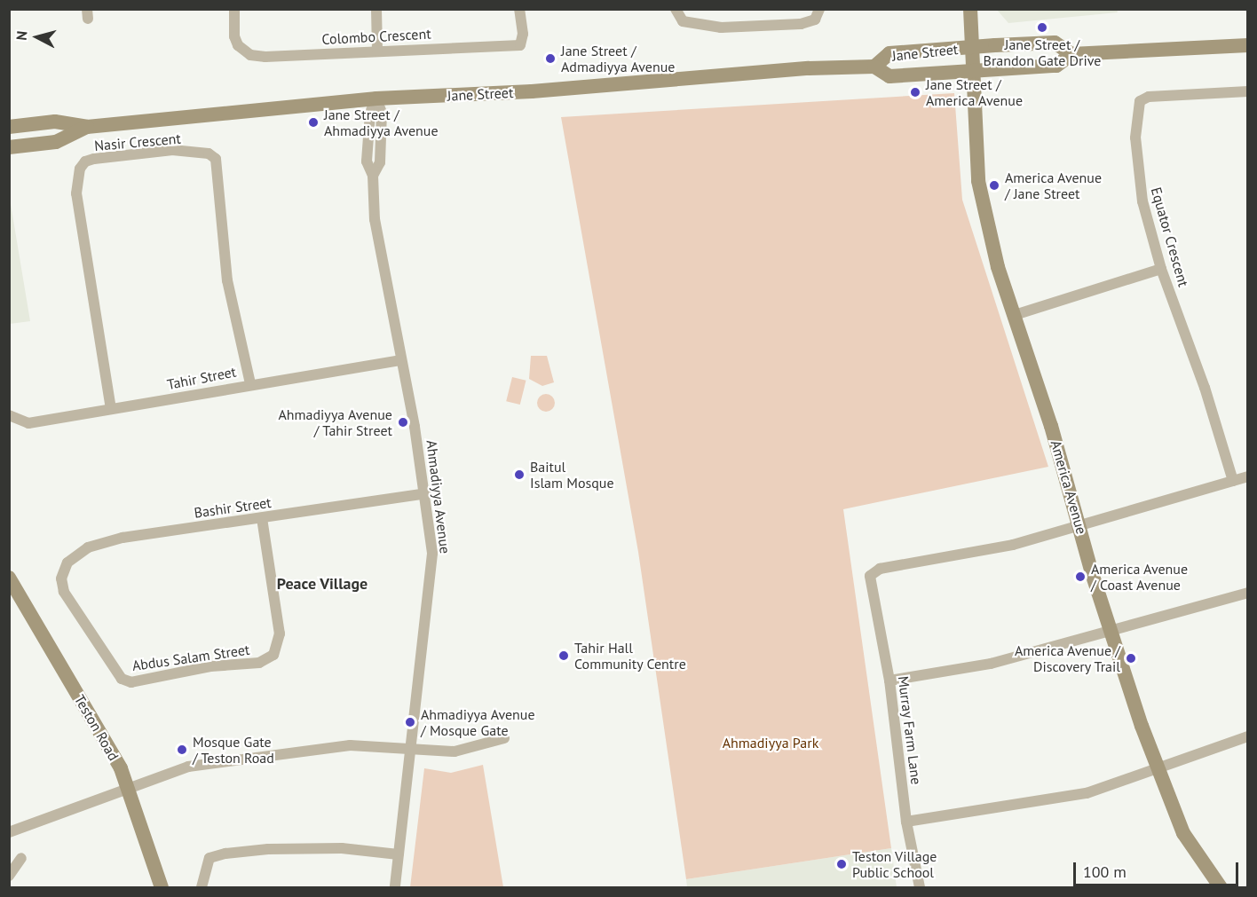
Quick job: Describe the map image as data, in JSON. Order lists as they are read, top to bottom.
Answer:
{
  "streets": {
    "main road": ["Jane Street", "America Avenue", "Teston Road"],
    "street": [
      "Colombo Crescent",
      "Nasir Crescent",
      "Equator Crescent",
      "Tahir Street",
      "Ahmadiyya Avenue",
      "Bashir Street",
      "Abdus Salam Street",
      "Murray Farm Lane"
    ]
  },
  "crossings": [
    ["Jane Street", "America Avenue"],
    ["Jane Street", "Ahmadiyya Avenue"],
    ["Nasir Crescent", "Tahir Street"],
    ["Tahir Street", "Ahmadiyya Avenue"],
    ["America Avenue", "Murray Farm Lane"],
    ["Ahmadiyya Avenue", "Bashir Street"],
    ["Bashir Street", "Abdus Salam Street"]
  ],
  "districts": ["Peace Village"],
  "parks": ["Ahmadiyya Park"],
  "places": [
    "Jane Street / Brandon Gate Drive",
    "Jane Street / Admadiyya Avenue",
    "Jane Street / America Avenue",
    "Jane Street / Ahmadiyya Avenue",
    "America Avenue / Jane Street",
    "Ahmadiyya Avenue / Tahir Street",
    "Baitul Islam Mosque",
    "America Avenue / Coast Avenue",
    "Tahir Hall Community Centre",
    "America Avenue / Discovery Trail",
    "Ahmadiyya Avenue / Mosque Gate",
    "Mosque Gate / Teston Road",
    "Teston Village Public School"
  ],
  "scale_bar": "100 m",
  "north": "left"
}
